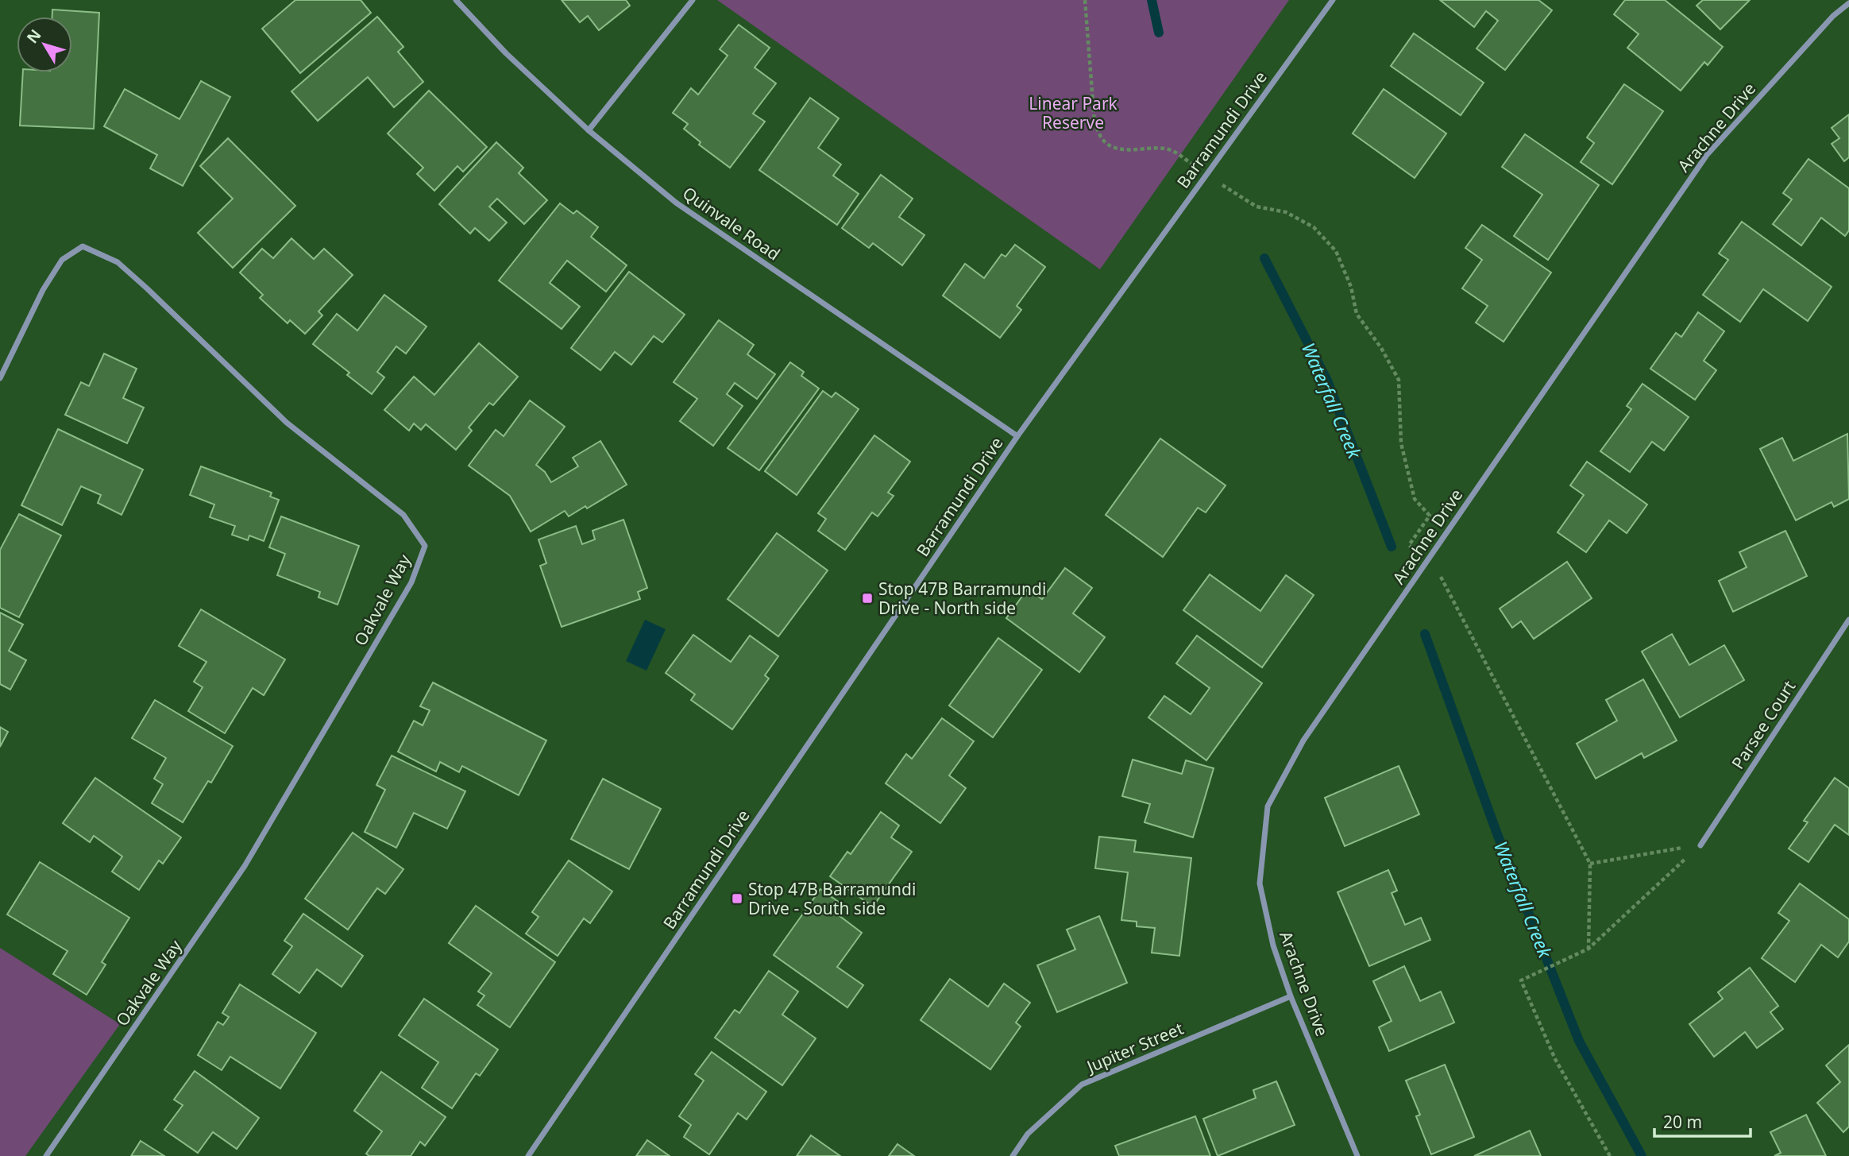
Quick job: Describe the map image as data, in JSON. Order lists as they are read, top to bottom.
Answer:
{
  "streets": {
    "street": [
      "Arachne Drive",
      "Barramundi Drive",
      "Quinvale Road",
      "Oakvale Way",
      "Parsee Court",
      "Jupiter Street"
    ]
  },
  "crossings": [
    ["Arachne Drive", "Jupiter Street"],
    ["Barramundi Drive", "Quinvale Road"]
  ],
  "water": ["Waterfall Creek"],
  "parks": ["Linear Park Reserve"],
  "places": {
    "transit": ["Stop 47B Barramundi Drive - North side", "Stop 47B Barramundi Drive - South side"]
  },
  "scale_bar": "20 m",
  "north": "top left"
}
